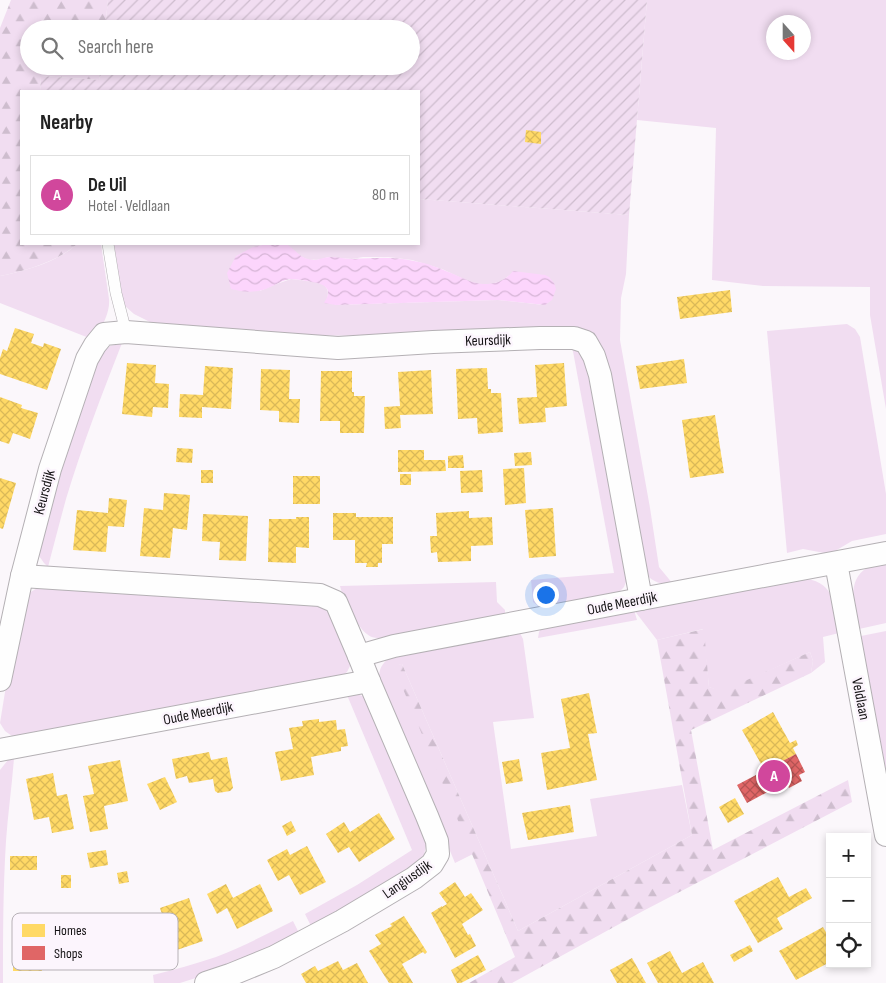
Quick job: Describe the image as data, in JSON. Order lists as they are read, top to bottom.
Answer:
{
  "streets": {
    "street": [
      "Keursdijk",
      "Oude Meerdijk",
      "Veldlaan",
      "Langiusdijk"
    ]
  },
  "crossings": [
    ["Keursdijk", "Oude Meerdijk"],
    ["Oude Meerdijk", "Veldlaan"],
    ["Oude Meerdijk", "Langiusdijk"]
  ],
  "legend": ["Homes", "Shops"],
  "north": "bottom",
  "page": {
    "search": "Search here",
    "heading": "Nearby",
    "list": [
      {
        "mark": "A",
        "name": "De Uil",
        "note": "Hotel · Veldlaan",
        "value": "80 m"
      }
    ],
    "pins": "A",
    "map_buttons": ["+", "−"]
  }
}
